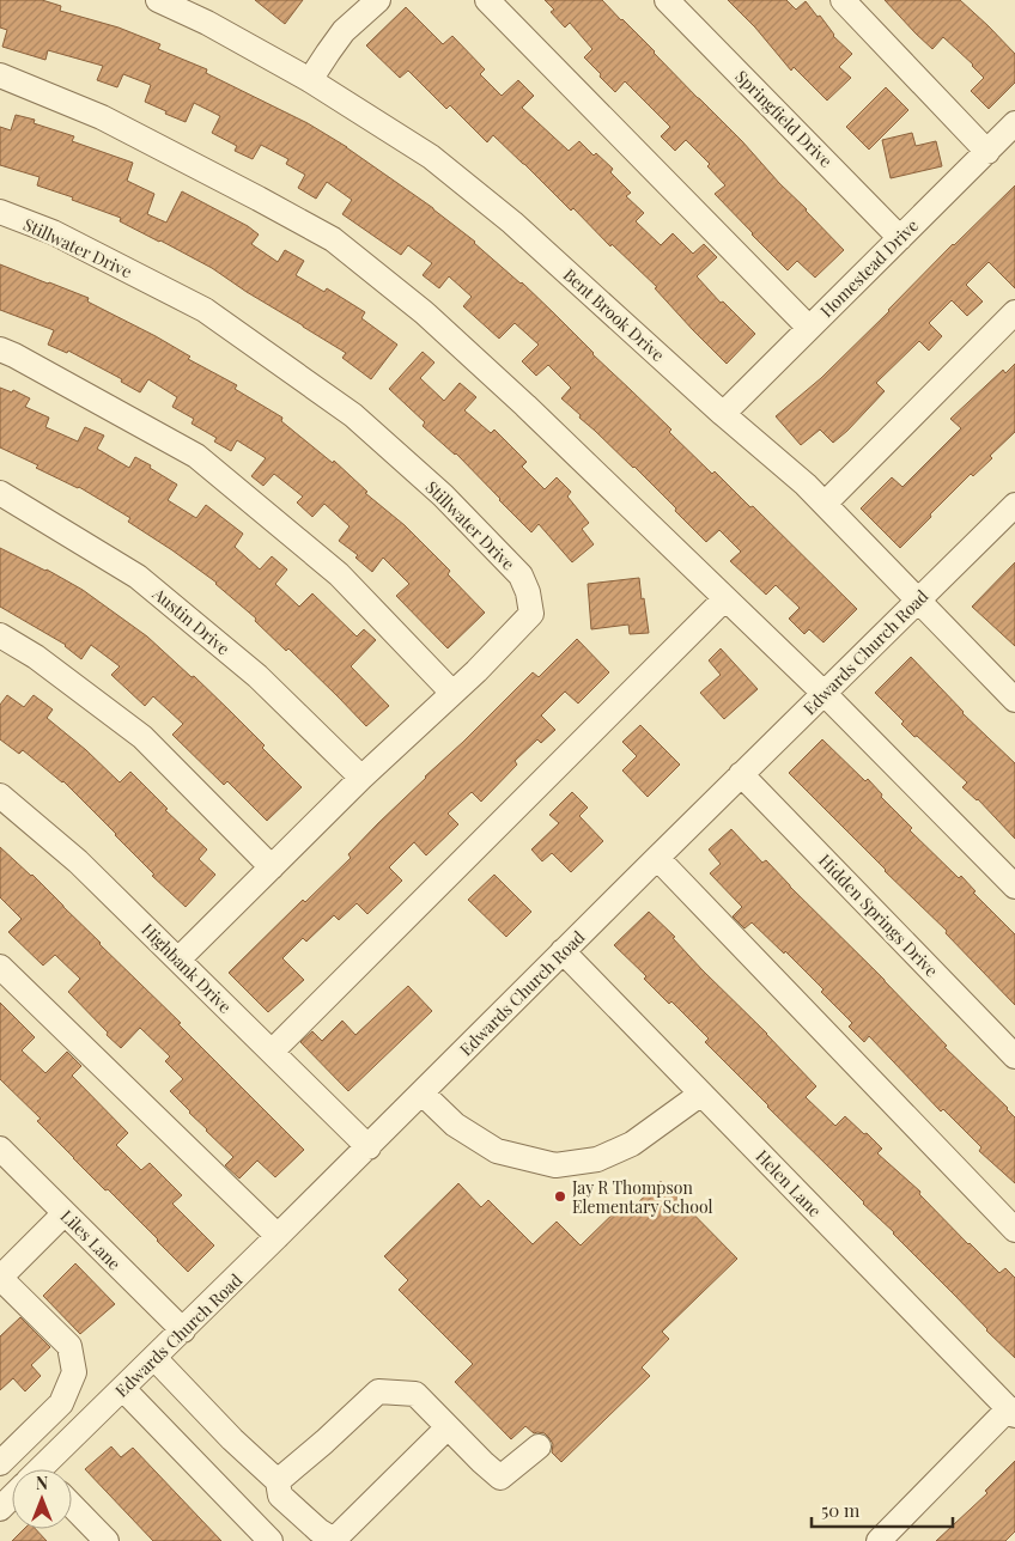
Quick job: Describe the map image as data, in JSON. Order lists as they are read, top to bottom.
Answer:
{
  "streets": {
    "street": [
      "Springfield Drive",
      "Stillwater Drive",
      "Homestead Drive",
      "Bent Brook Drive",
      "Austin Drive",
      "Edwards Church Road",
      "Hidden Springs Drive",
      "Highbank Drive",
      "Helen Lane",
      "Liles Lane"
    ]
  },
  "crossings": [
    ["Springfield Drive", "Homestead Drive"],
    ["Stillwater Drive", "Austin Drive"],
    ["Stillwater Drive", "Highbank Drive"],
    ["Homestead Drive", "Bent Brook Drive"],
    ["Bent Brook Drive", "Edwards Church Road"],
    ["Edwards Church Road", "Hidden Springs Drive"],
    ["Edwards Church Road", "Highbank Drive"],
    ["Edwards Church Road", "Helen Lane"],
    ["Edwards Church Road", "Liles Lane"]
  ],
  "places": ["Jay R Thompson Elementary School"],
  "scale_bar": "50 m",
  "north": "top"
}
